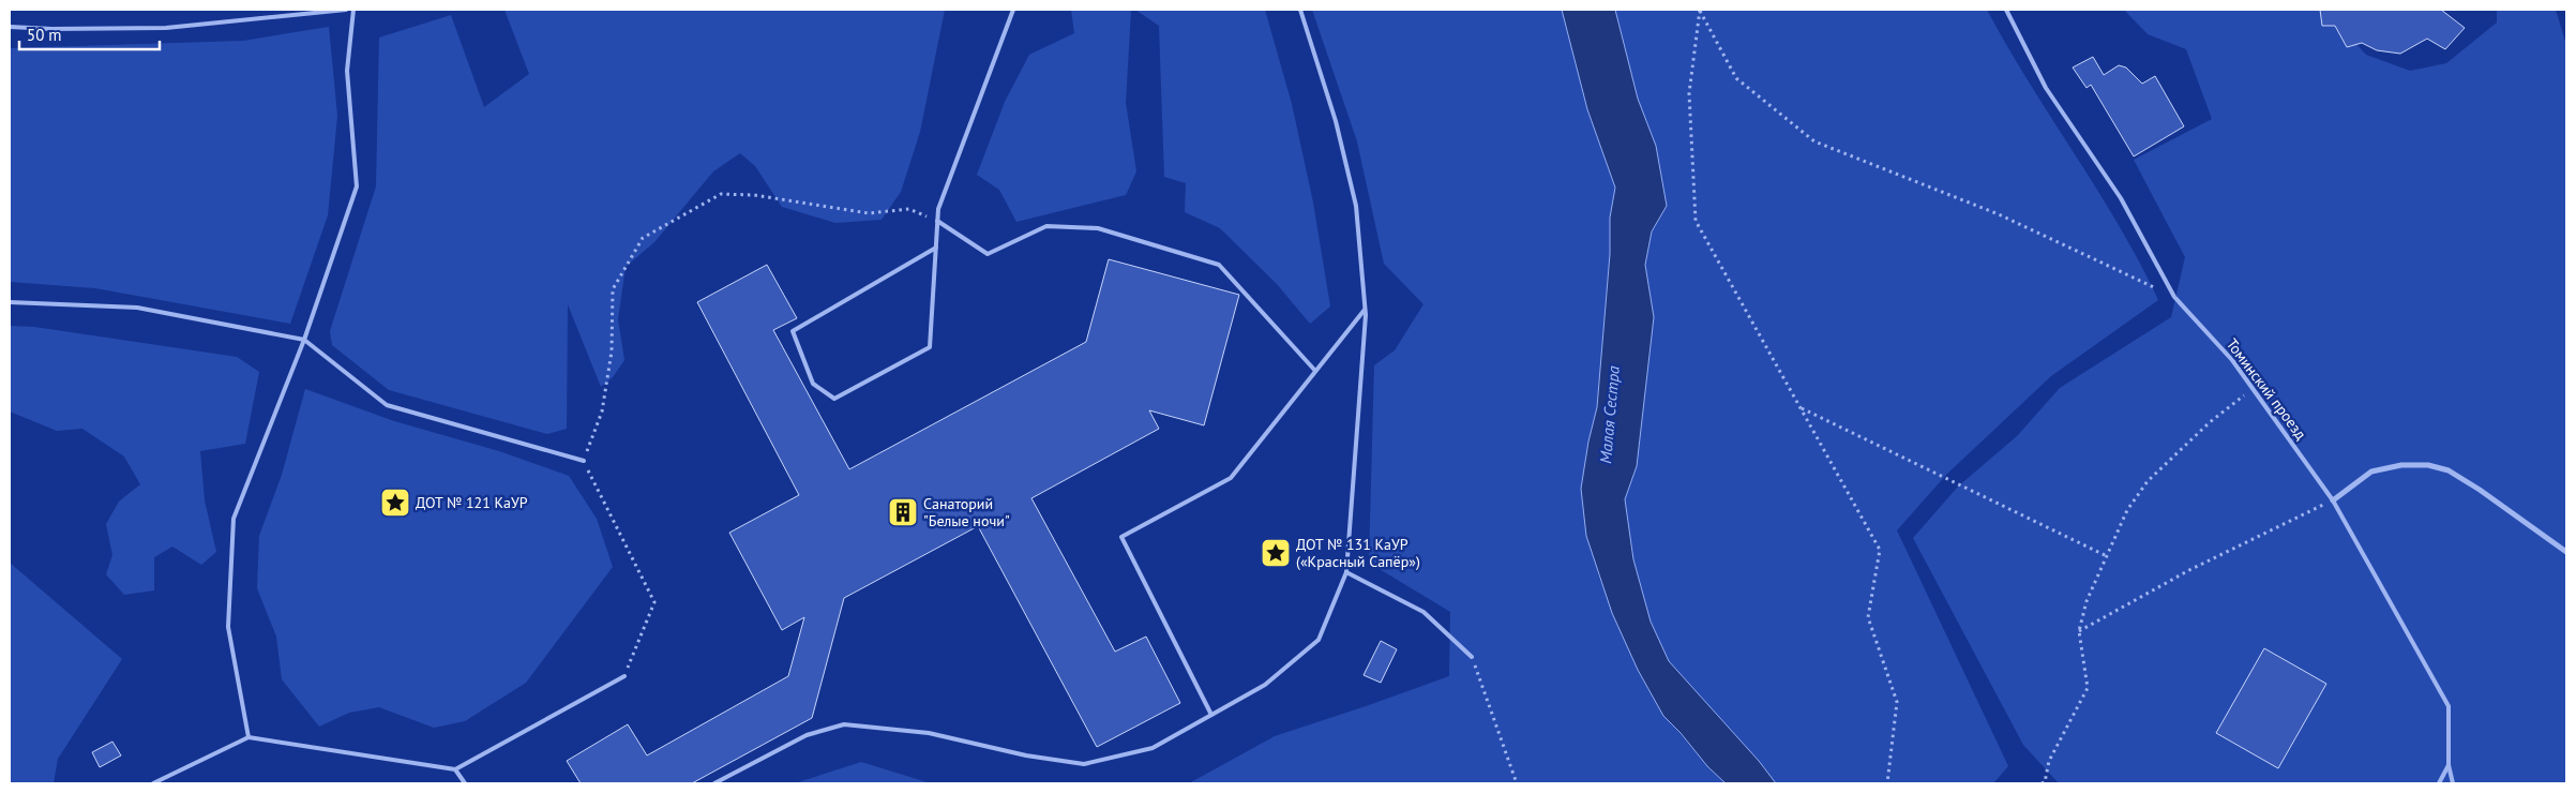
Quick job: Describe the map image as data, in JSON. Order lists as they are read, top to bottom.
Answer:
{
  "streets": {
    "lane": ["Томинский проезд"]
  },
  "water": ["Малая Сестра"],
  "places": {
    "place": ["ДОТ № 121 КаУР", "ДОТ № 131 КаУР («Красный Сапёр»)"],
    "building": ["Санаторий \"Белые ночи\""]
  },
  "scale_bar": "50 m"
}
